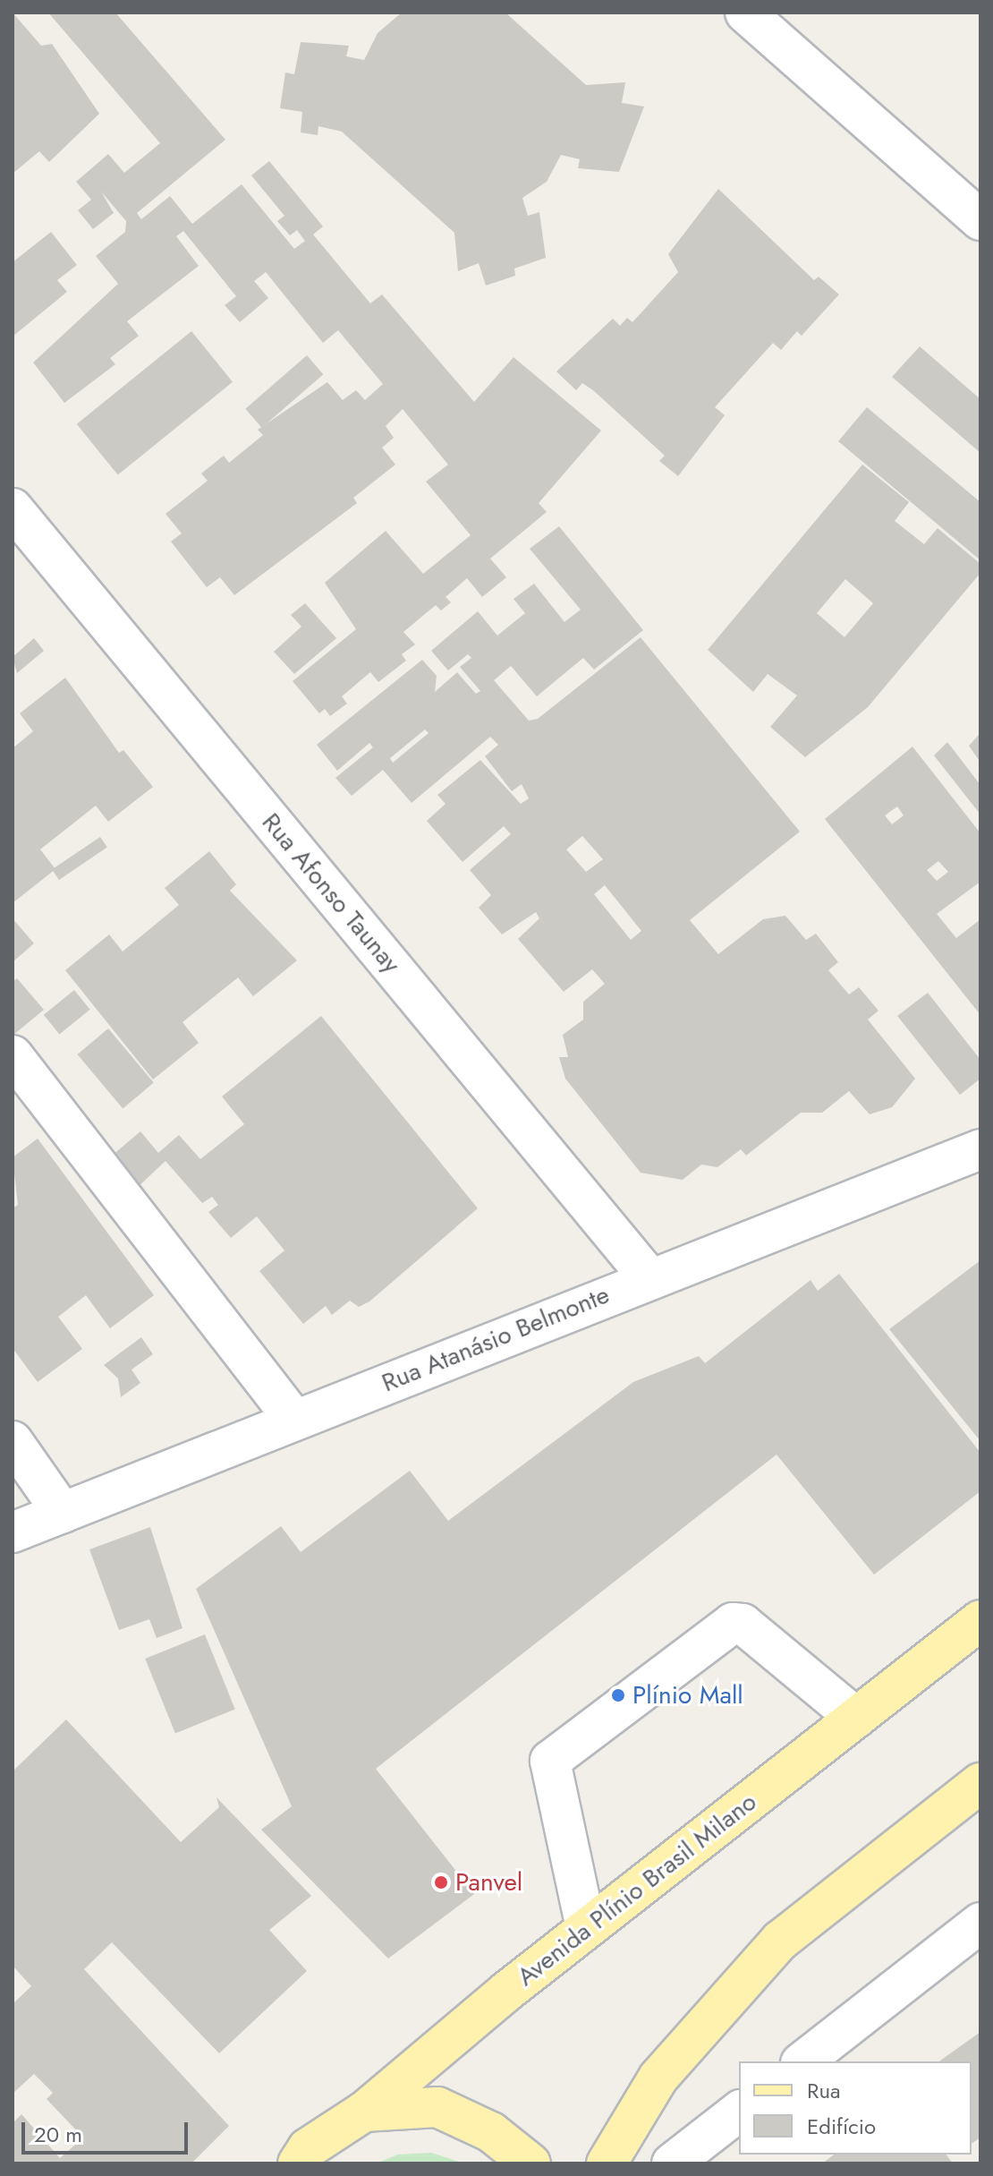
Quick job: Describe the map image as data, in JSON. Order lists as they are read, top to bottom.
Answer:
{
  "streets": {
    "main road": ["Avenida Plínio Brasil Milano"],
    "street": ["Rua Afonso Taunay", "Rua Atanásio Belmonte"]
  },
  "crossings": [
    ["Rua Afonso Taunay", "Rua Atanásio Belmonte"]
  ],
  "places": ["Plínio Mall", "Panvel"],
  "legend": ["Rua", "Edifício"],
  "scale_bar": "20 m"
}
